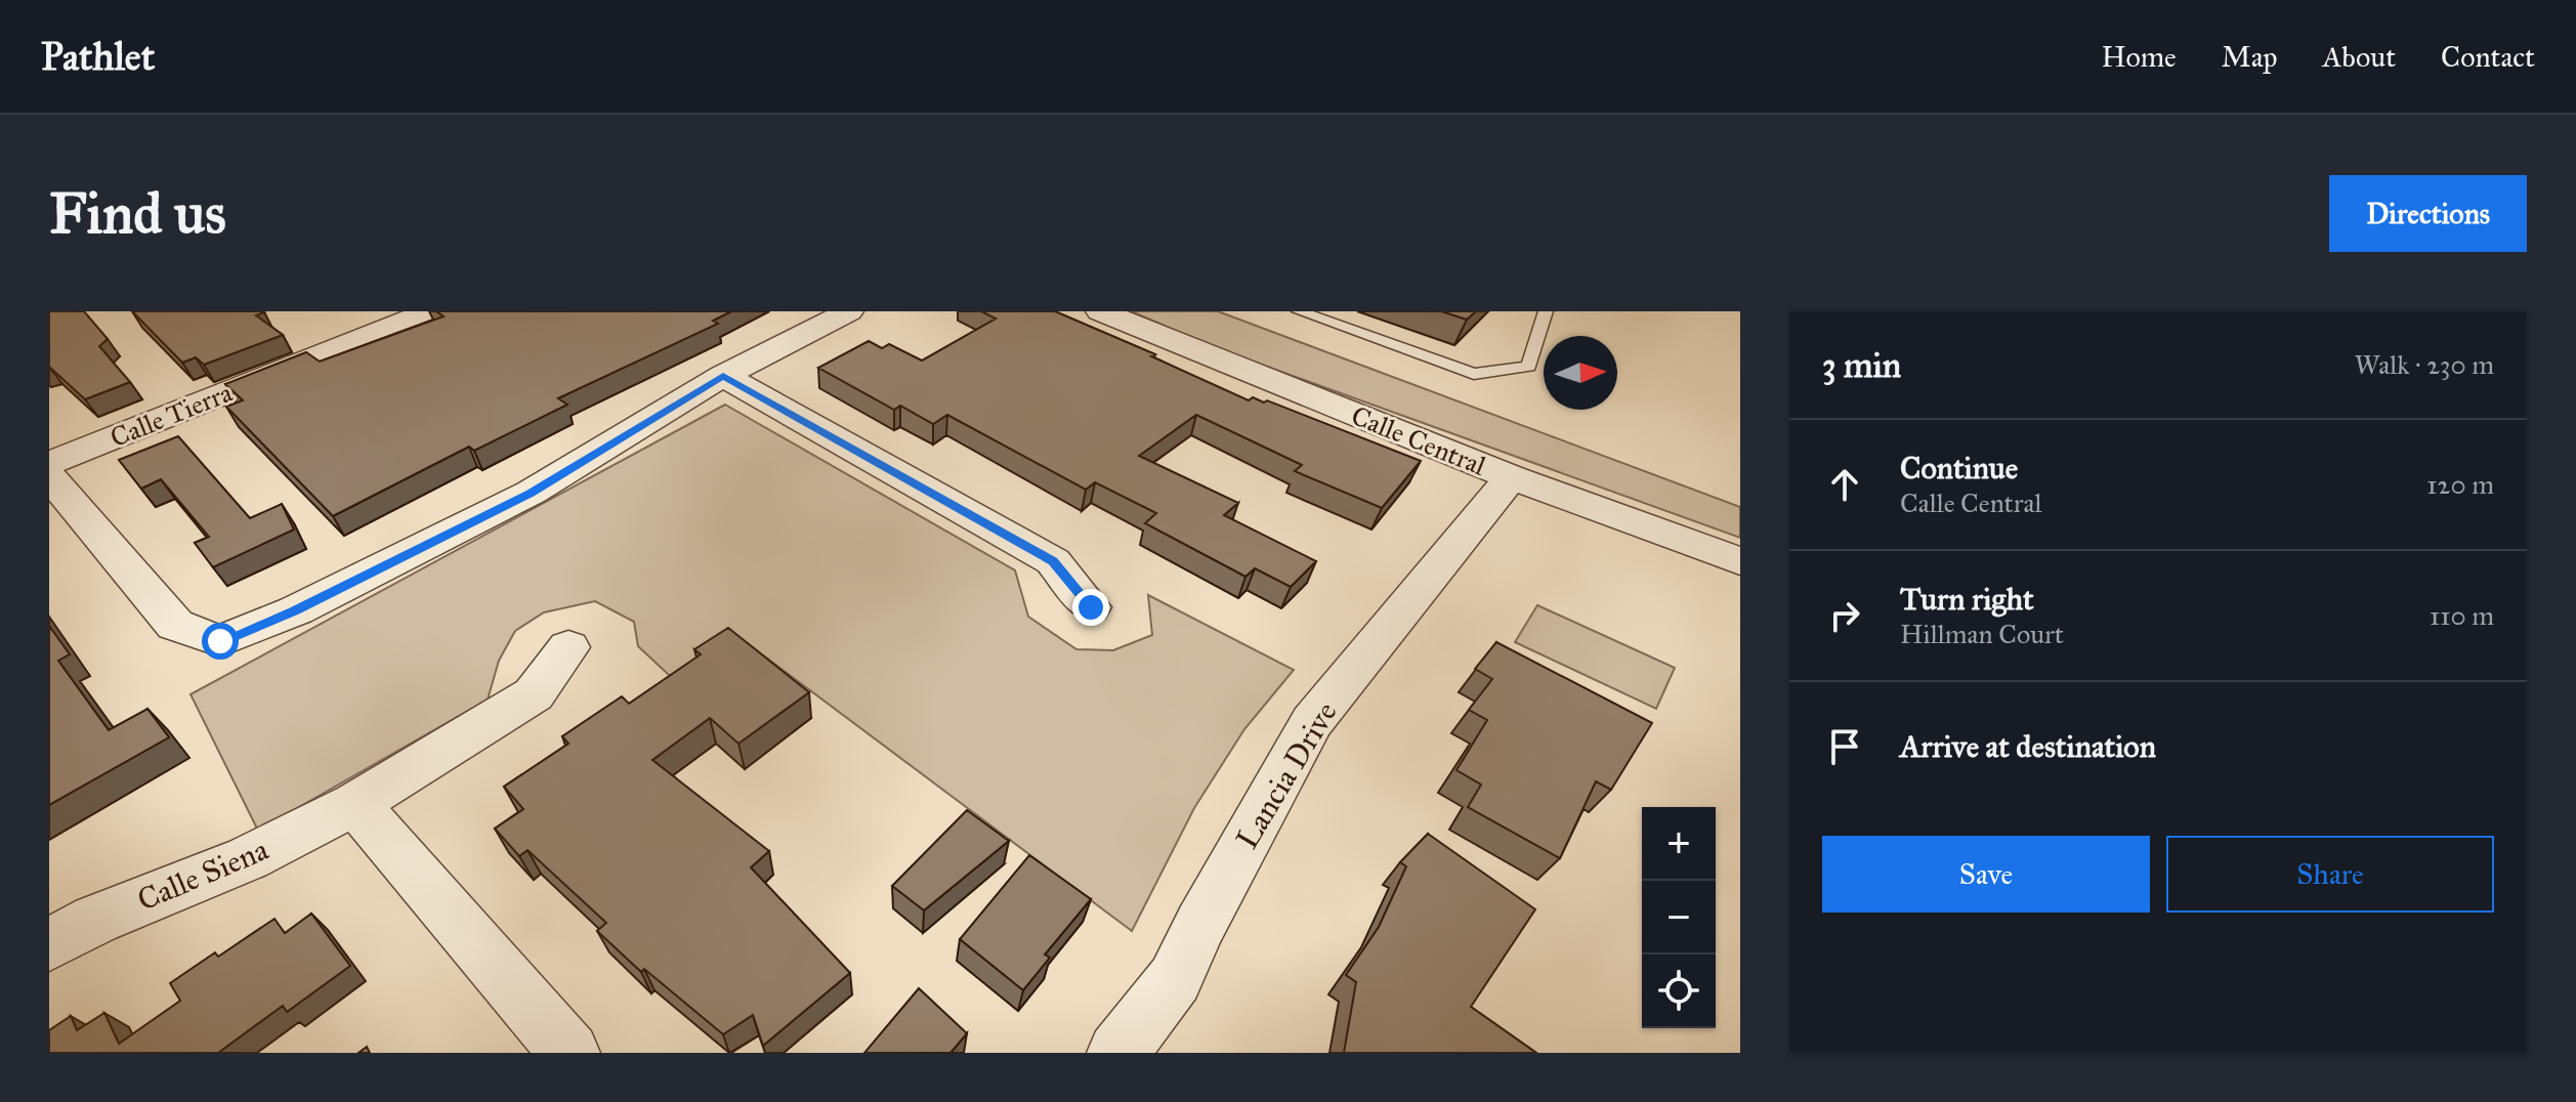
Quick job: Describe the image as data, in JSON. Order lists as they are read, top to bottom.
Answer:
{
  "streets": {
    "street": [
      "Calle Tierra",
      "Calle Central",
      "Lancia Drive",
      "Calle Siena"
    ]
  },
  "crossings": [
    ["Calle Central", "Lancia Drive"]
  ],
  "north": "right",
  "page": {
    "header": "Pathlet",
    "nav": [
      "Home",
      "Map",
      "About",
      "Contact"
    ],
    "buttons": [
      "Directions",
      ["Save", "Share"]
    ],
    "title": "Find us",
    "heading": ["3 min", "Walk · 230 m"],
    "list": [
      ["Continue", "Calle Central", "120 m"],
      ["Turn right", "Hillman Court", "110 m"],
      "Arrive at destination"
    ],
    "map_buttons": ["+", "−"]
  }
}
